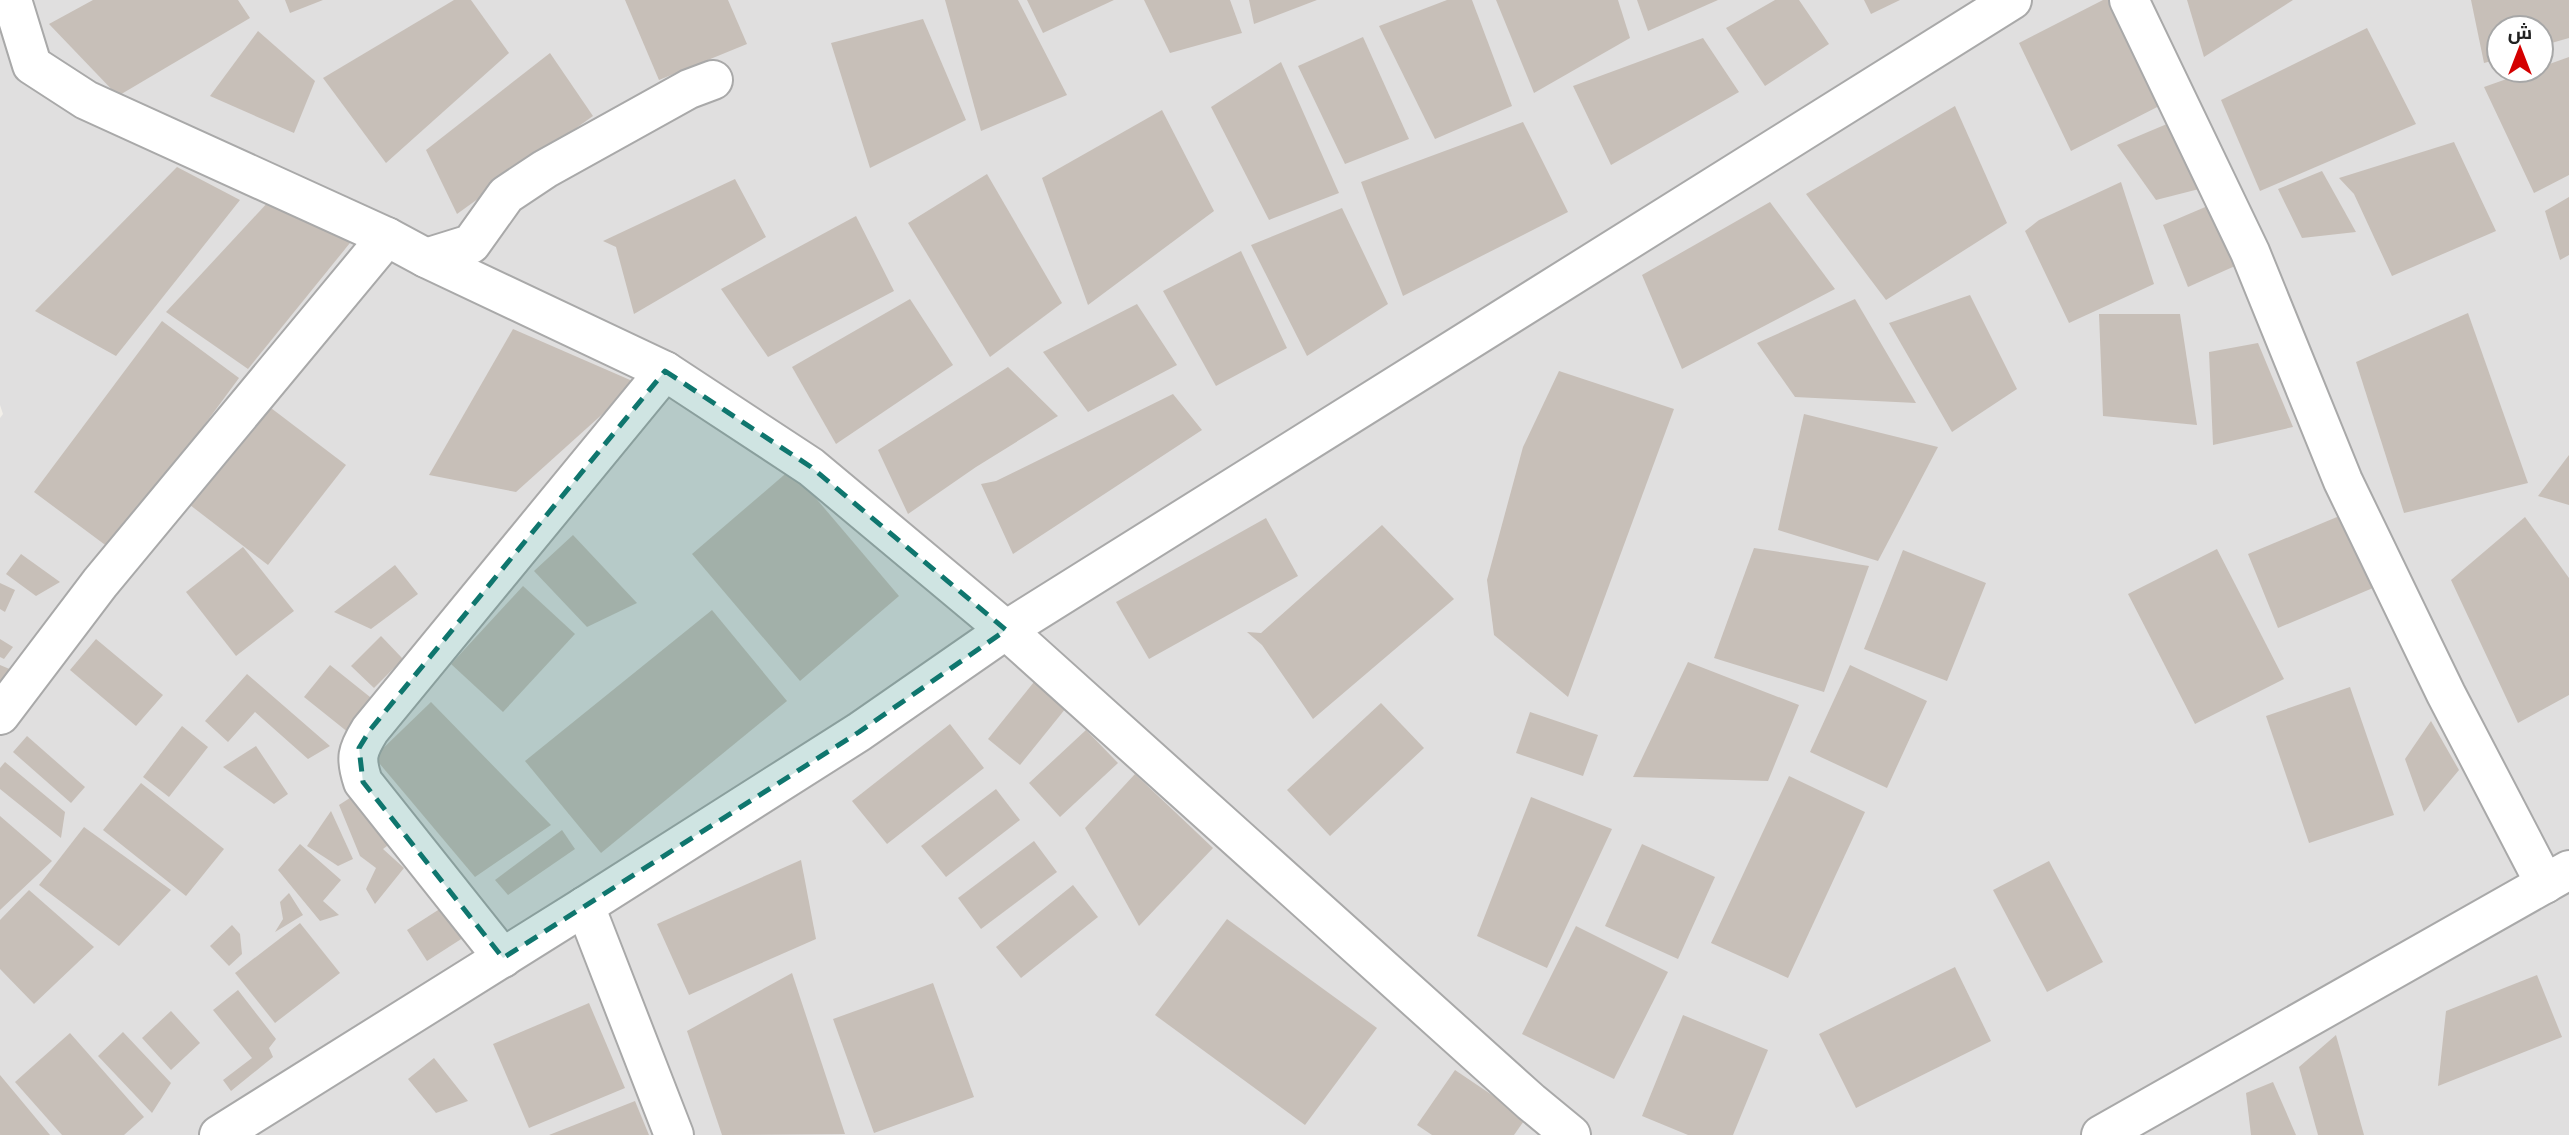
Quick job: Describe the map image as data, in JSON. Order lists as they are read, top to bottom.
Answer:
{
  "north": "top"
}
